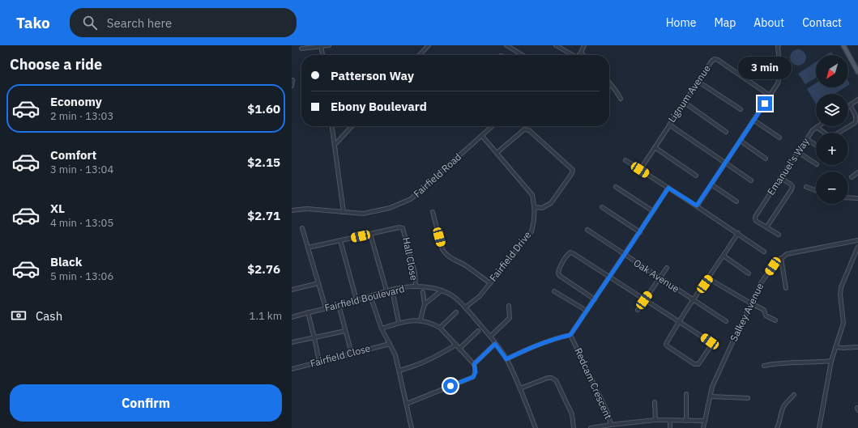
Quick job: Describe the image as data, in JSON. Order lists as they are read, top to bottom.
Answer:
{
  "streets": {
    "street": [
      "Lignum Avenue",
      "Emanuel's Way",
      "Fairfield Road",
      "Fairfield Drive",
      "Hall Close",
      "Oak Avenue",
      "Fairfield Boulevard",
      "Salkey Avenue",
      "Fairfield Close",
      "Redcam Crescent"
    ]
  },
  "crossings": [
    ["Fairfield Road", "Fairfield Drive"],
    ["Fairfield Drive", "Fairfield Boulevard"],
    ["Hall Close", "Fairfield Boulevard"]
  ],
  "north": "bottom left",
  "page": {
    "header": "Tako",
    "search": "Search here",
    "nav": [
      "Home",
      "Map",
      "About",
      "Contact"
    ],
    "heading": "Choose a ride",
    "map_buttons": ["+", "−"],
    "banner": ["Patterson Way", "Ebony Boulevard"],
    "bubble": "3 min",
    "list": [
      {
        "name": "Economy",
        "note": "2 min · 13:03",
        "value": "$1.60"
      },
      {
        "name": "Comfort",
        "note": "3 min · 13:04",
        "value": "$2.15"
      },
      {
        "name": "XL",
        "note": "4 min · 13:05",
        "value": "$2.71"
      },
      {
        "name": "Black",
        "note": "5 min · 13:06",
        "value": "$2.76"
      }
    ],
    "pay": ["Cash", "1.1 km"],
    "buttons": "Confirm"
  }
}
